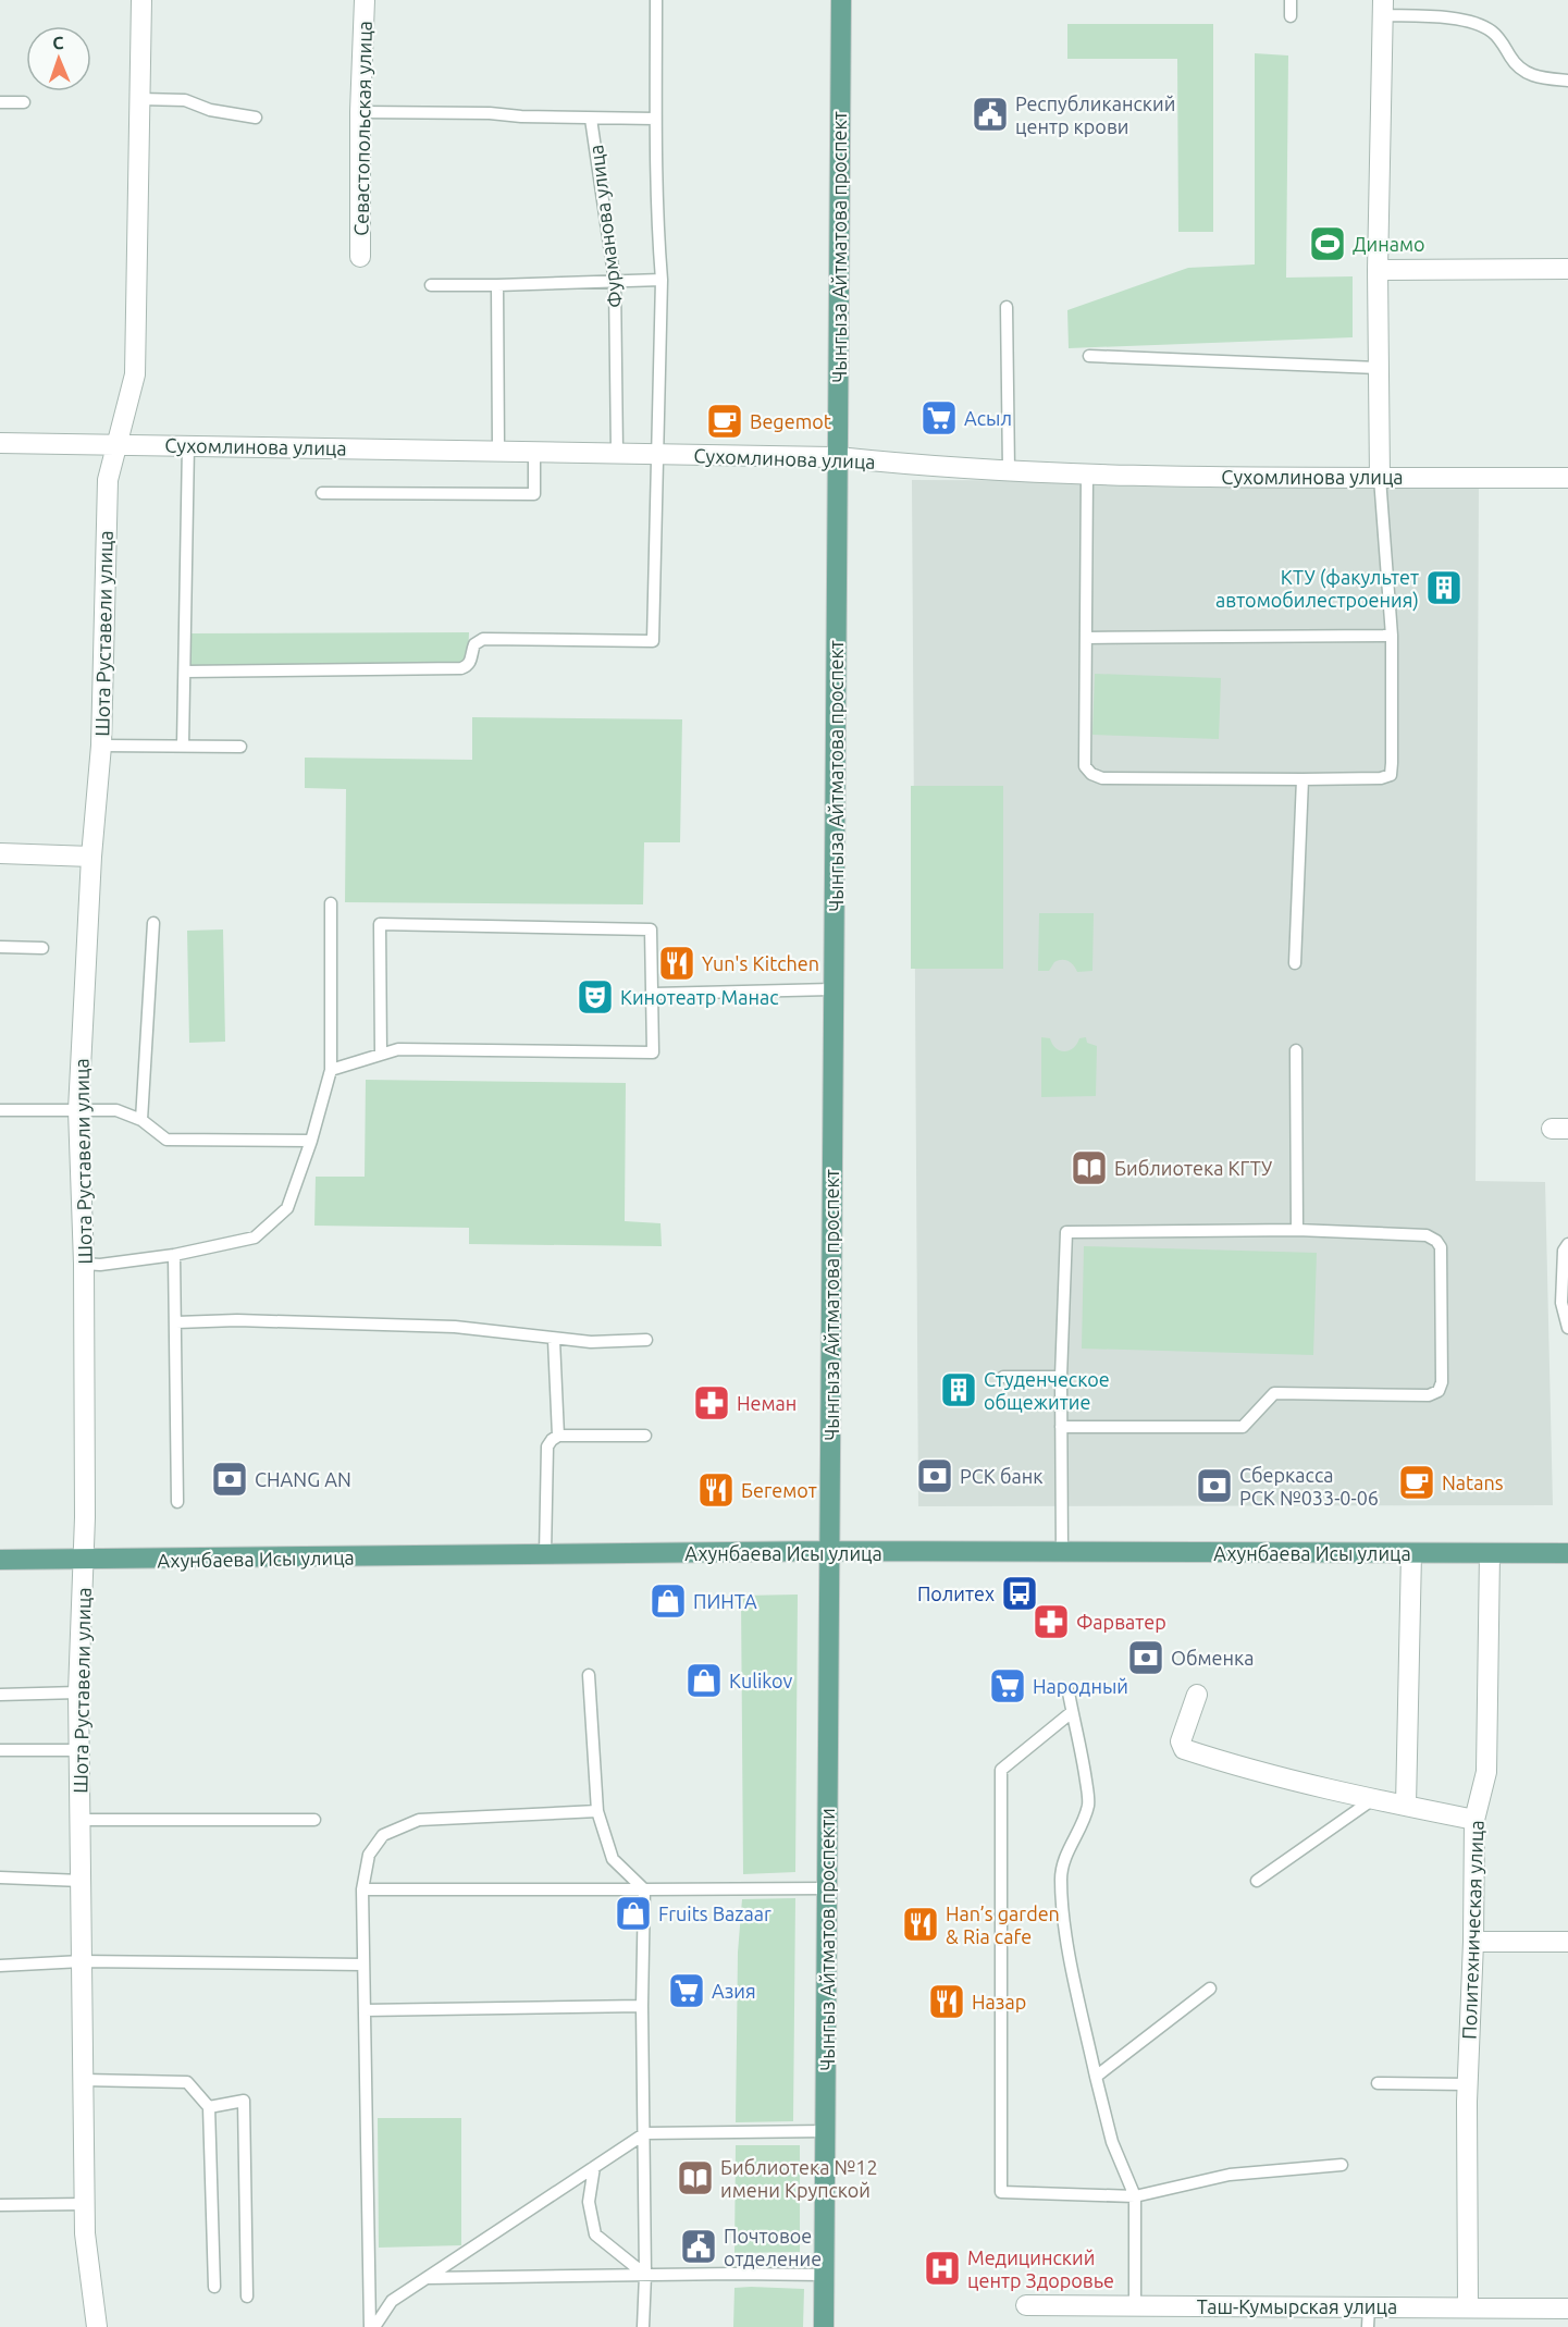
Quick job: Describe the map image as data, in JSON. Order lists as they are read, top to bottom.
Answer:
{
  "streets": {
    "main road": ["Чынгыза Айтматова проспект", "Ахунбаева Исы улица", "Чынгыз Айтматов проспекти"],
    "street": [
      "Севастопольская улица",
      "Сухомлинова улица",
      "Шота Руставели улица",
      "Политехническая улица",
      "Таш-Кумырская улица"
    ],
    "lane": ["Фурманова улица"]
  },
  "crossings": [
    ["Фурманова улица", "Сухомлинова улица"],
    ["Чынгыза Айтматова проспект", "Сухомлинова улица"],
    ["Чынгыза Айтматова проспект", "Ахунбаева Исы улица"],
    ["Чынгыза Айтматова проспект", "Чынгыз Айтматов проспекти"],
    ["Сухомлинова улица", "Шота Руставели улица"],
    ["Шота Руставели улица", "Ахунбаева Исы улица"],
    ["Ахунбаева Исы улица", "Политехническая улица"],
    ["Ахунбаева Исы улица", "Чынгыз Айтматов проспекти"],
    ["Политехническая улица", "Таш-Кумырская улица"]
  ],
  "places": {
    "public building": ["Республиканский центр крови", "Почтовое отделение"],
    "sports": ["Динамо"],
    "supermarket": ["Асыл", "Народный", "Азия"],
    "cafe": ["Begemot", "Natans"],
    "building": ["КТУ (факультет автомобилестроения)", "Студенческое общежитие"],
    "restaurant": [
      "Yun's Kitchen",
      "Бегемот",
      "Han’s garden & Ria cafe",
      "Назар"
    ],
    "theatre": ["Кинотеатр Манас"],
    "library": ["Библиотека КГТУ", "Библиотека №12 имени Крупской"],
    "pharmacy": ["Неман", "Фарватер"],
    "bank": [
      "РСК банк",
      "CHANG AN",
      "Сберкасса РСК №033-0-06",
      "Обменка"
    ],
    "bus stop": ["Политех"],
    "shop": ["ПИНТА", "Kulikov", "Fruits Bazaar"],
    "hospital": ["Медицинский центр Здоровье"]
  },
  "north": "top"
}
